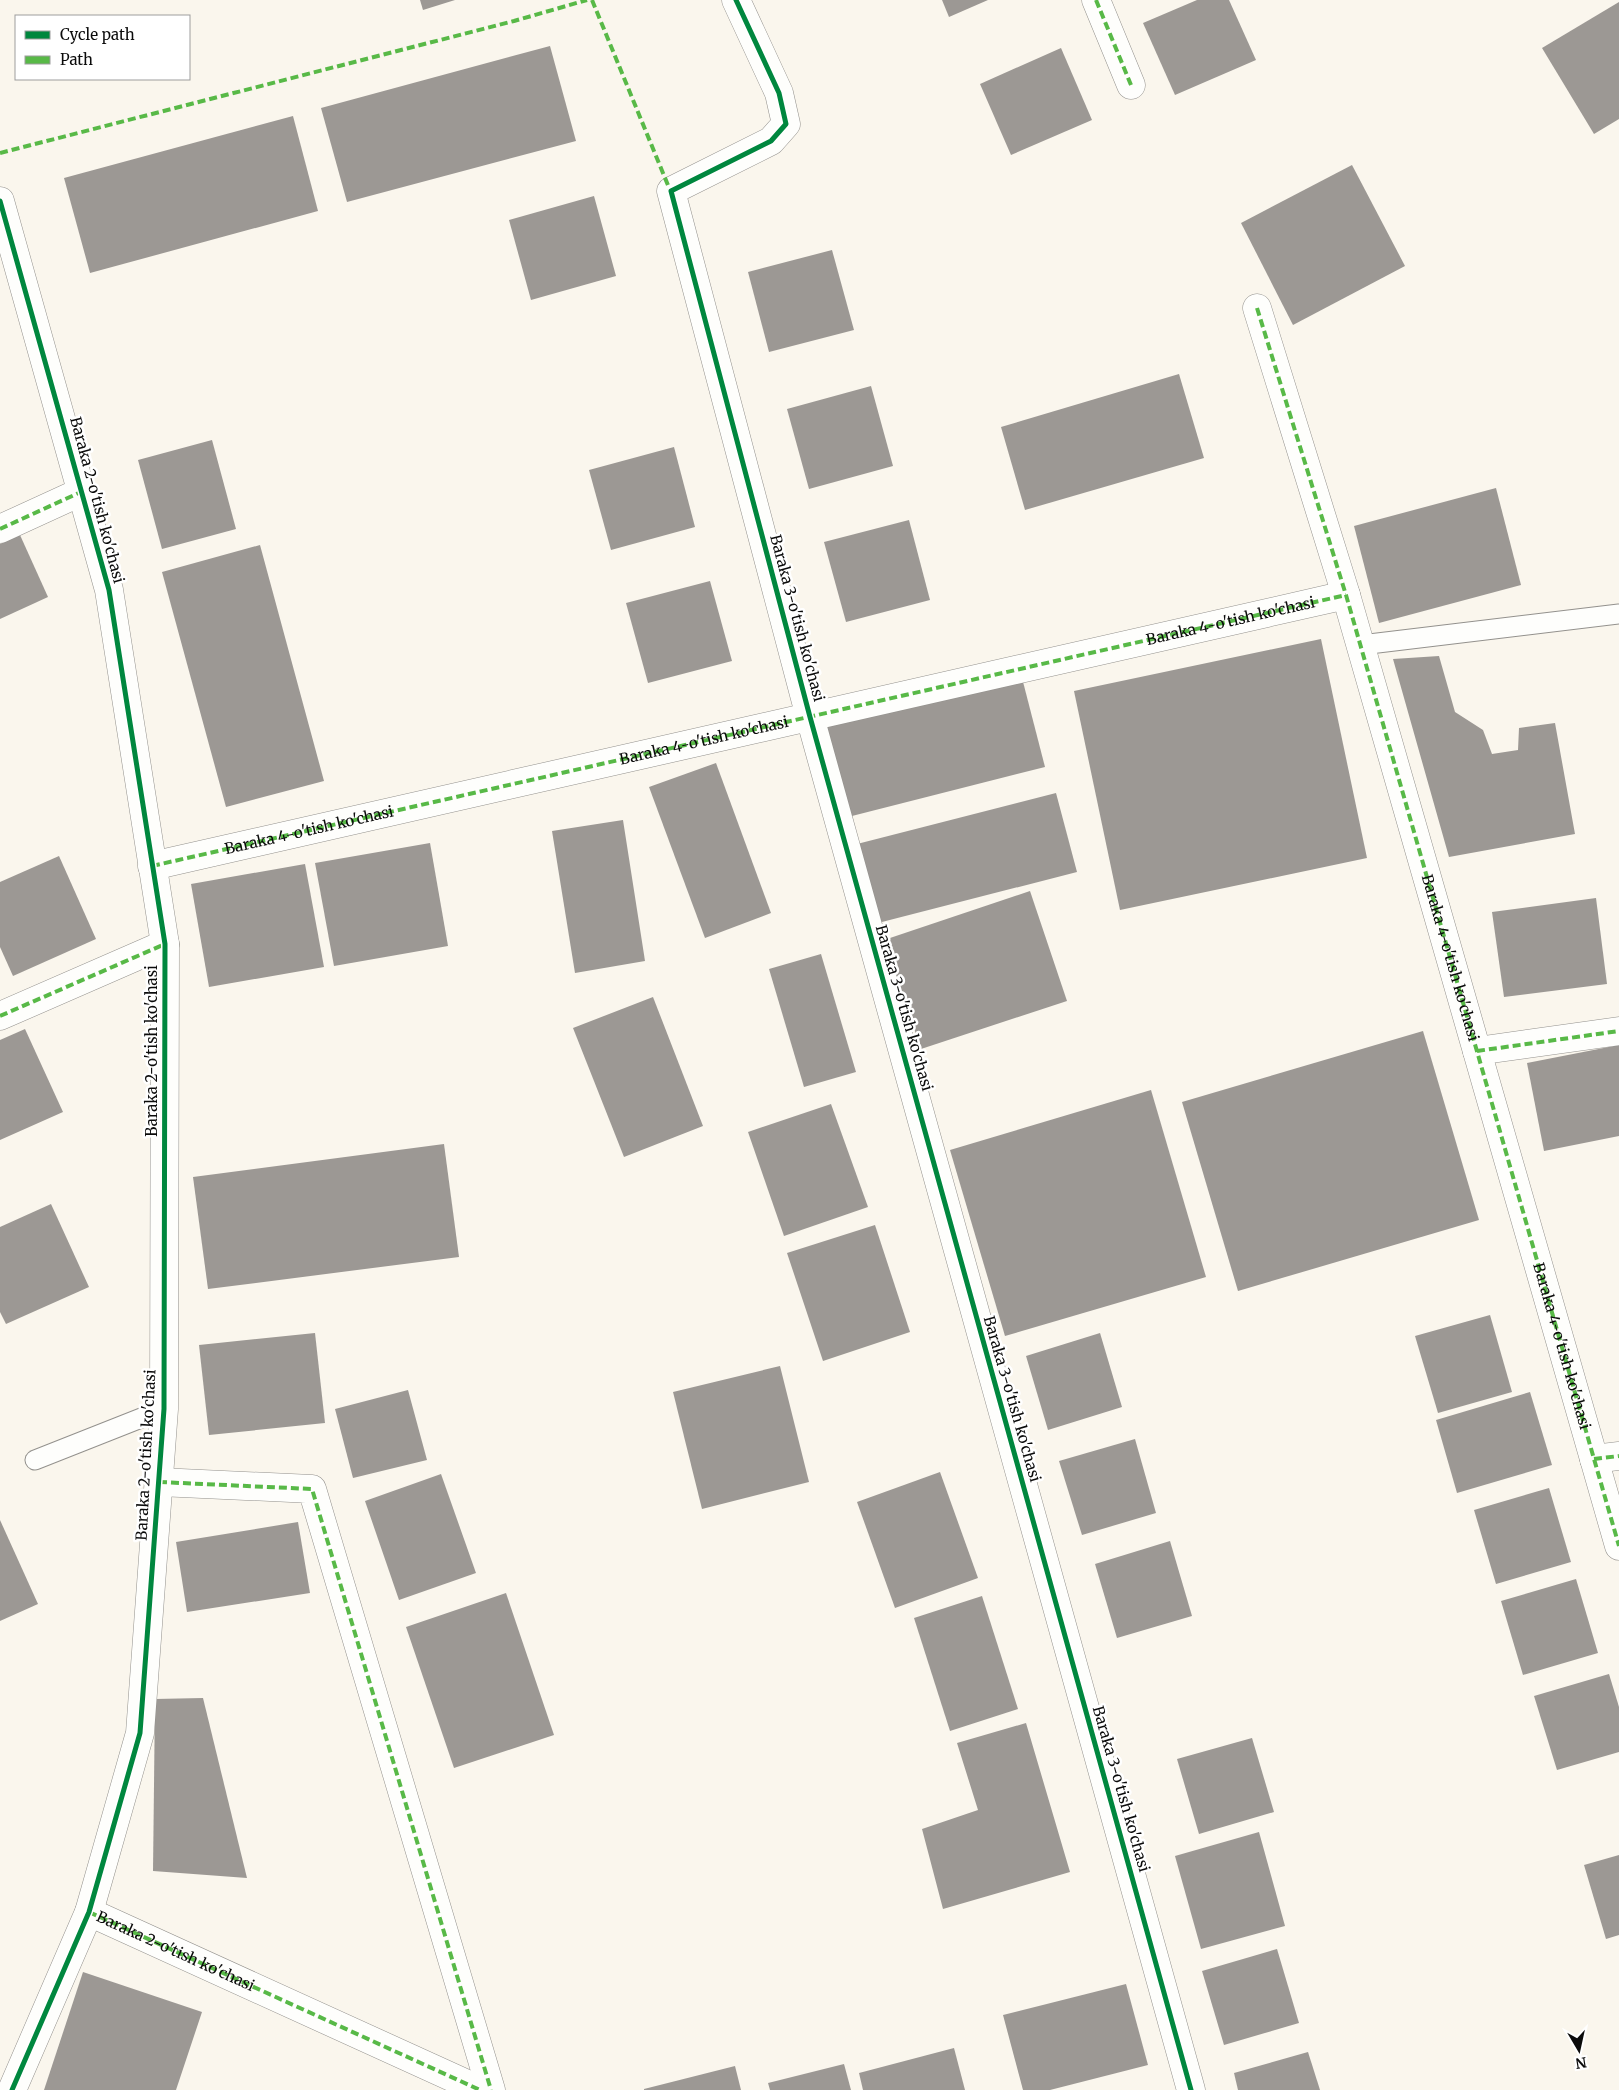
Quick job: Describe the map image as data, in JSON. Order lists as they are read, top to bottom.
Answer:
{
  "streets": {
    "street": ["Baraka 2-o'tish ko'chasi", "Baraka 3-o'tish ko'chasi", "Baraka 4-o'tish ko'chasi"]
  },
  "crossings": [
    ["Baraka 2-o'tish ko'chasi", "Baraka 4-o'tish ko'chasi"],
    ["Baraka 3-o'tish ko'chasi", "Baraka 4-o'tish ko'chasi"]
  ],
  "legend": ["Cycle path", "Path"],
  "north": "bottom"
}
